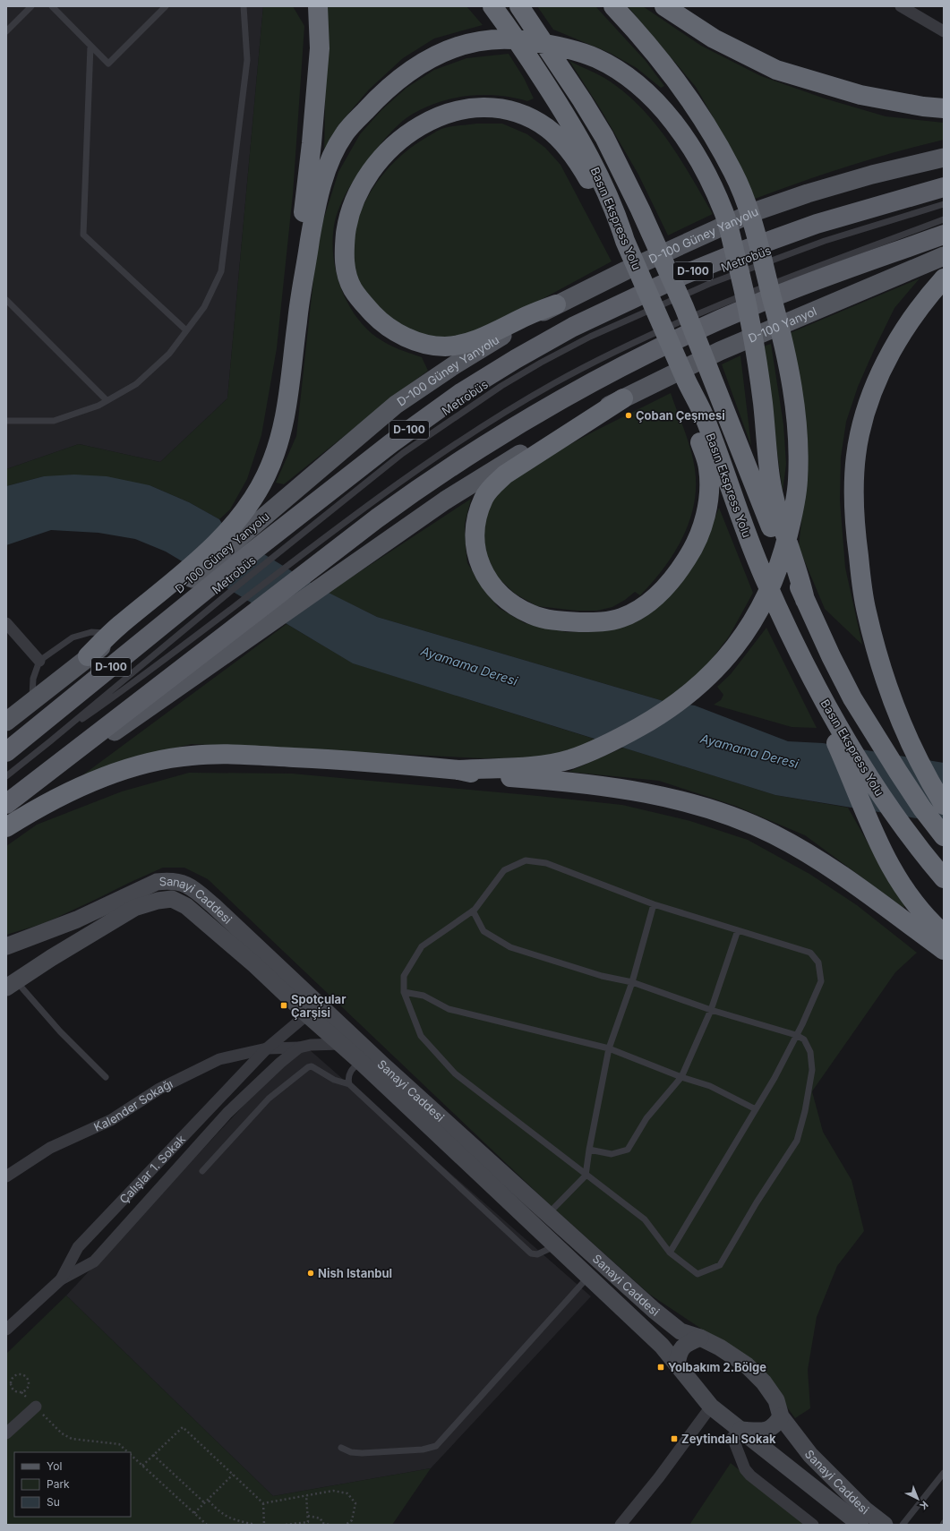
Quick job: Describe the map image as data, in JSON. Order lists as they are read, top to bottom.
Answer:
{
  "streets": {
    "highway": ["Basın Ekspress Yolu", "D-100"],
    "main road": ["D-100 Güney Yanyolu", "D-100 Yanyol", "Sanayi Caddesi"],
    "street": ["Kalender Sokağı", "Çalışlar 1. Sokak"],
    "lane": ["Metrobüs"]
  },
  "crossings": [
    ["Metrobüs", "D-100"],
    ["Sanayi Caddesi", "Kalender Sokağı"],
    ["Sanayi Caddesi", "Çalışlar 1. Sokak"],
    ["Kalender Sokağı", "Çalışlar 1. Sokak"]
  ],
  "water": ["Ayamama Deresi"],
  "places": {
    "other": ["Çoban Çeşmesi", "Nish Istanbul"],
    "transit": ["Spotçular Çarşisi", "Yolbakım 2.Bölge", "Zeytindalı Sokak"]
  },
  "legend": ["Yol", "Park", "Su"],
  "north": "bottom right"
}
